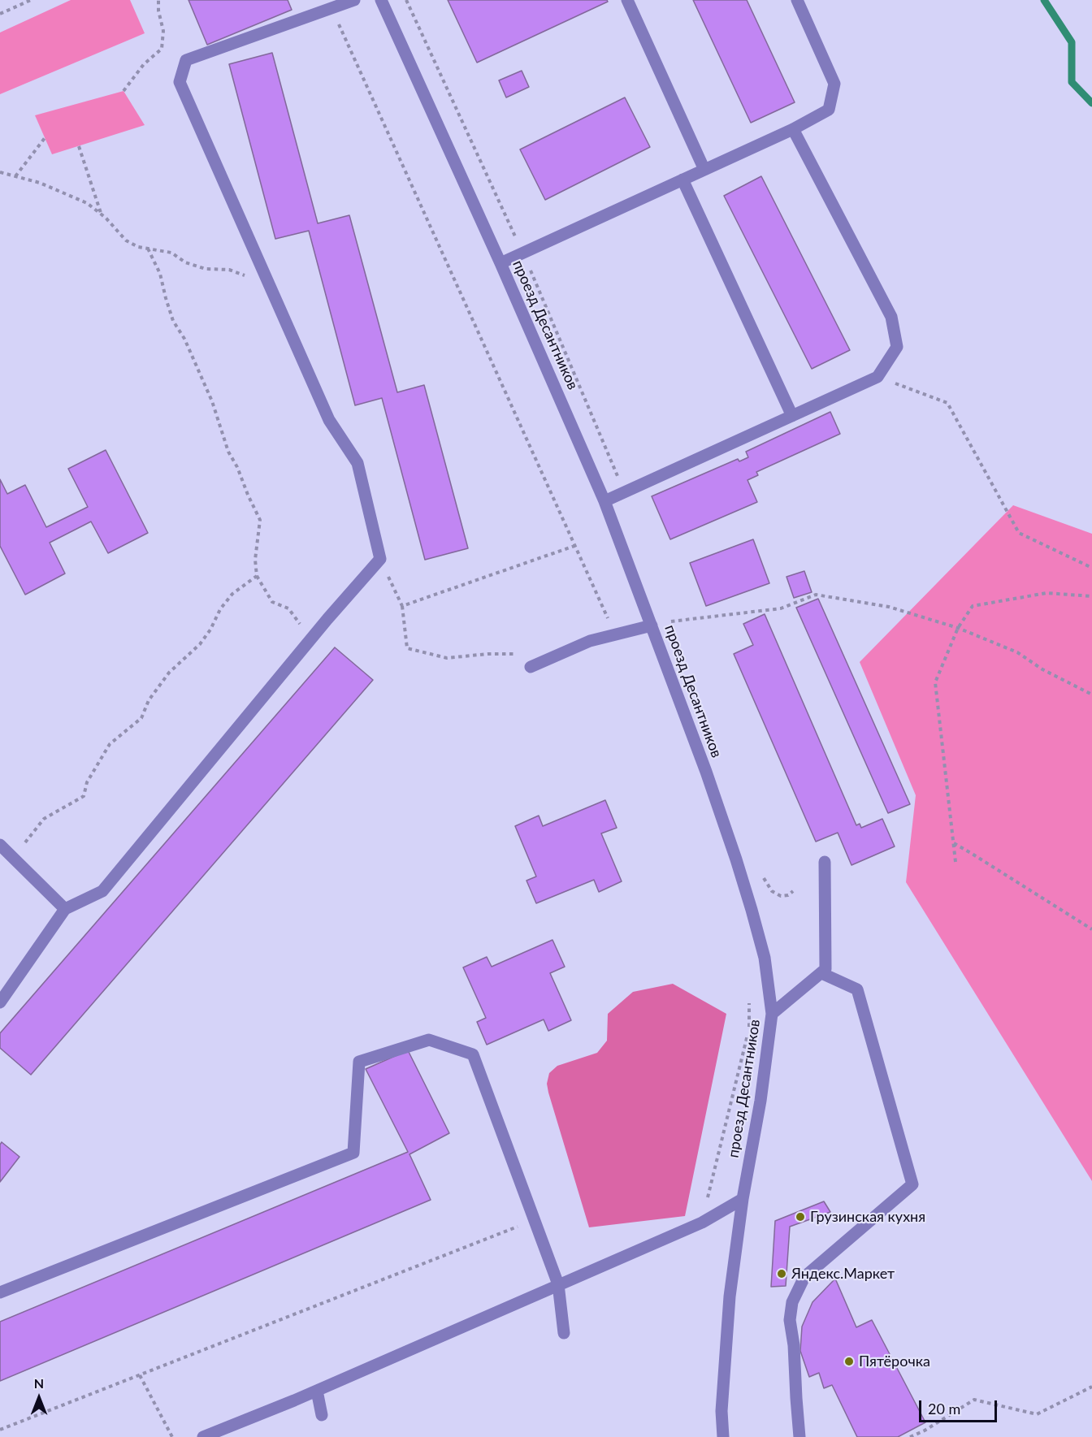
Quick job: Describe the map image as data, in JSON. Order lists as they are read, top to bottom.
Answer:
{
  "streets": {
    "street": ["проезд Десантников"]
  },
  "places": ["Грузинская кухня", "Яндекс.Маркет", "Пятёрочка"],
  "scale_bar": "20 m",
  "north": "top"
}
